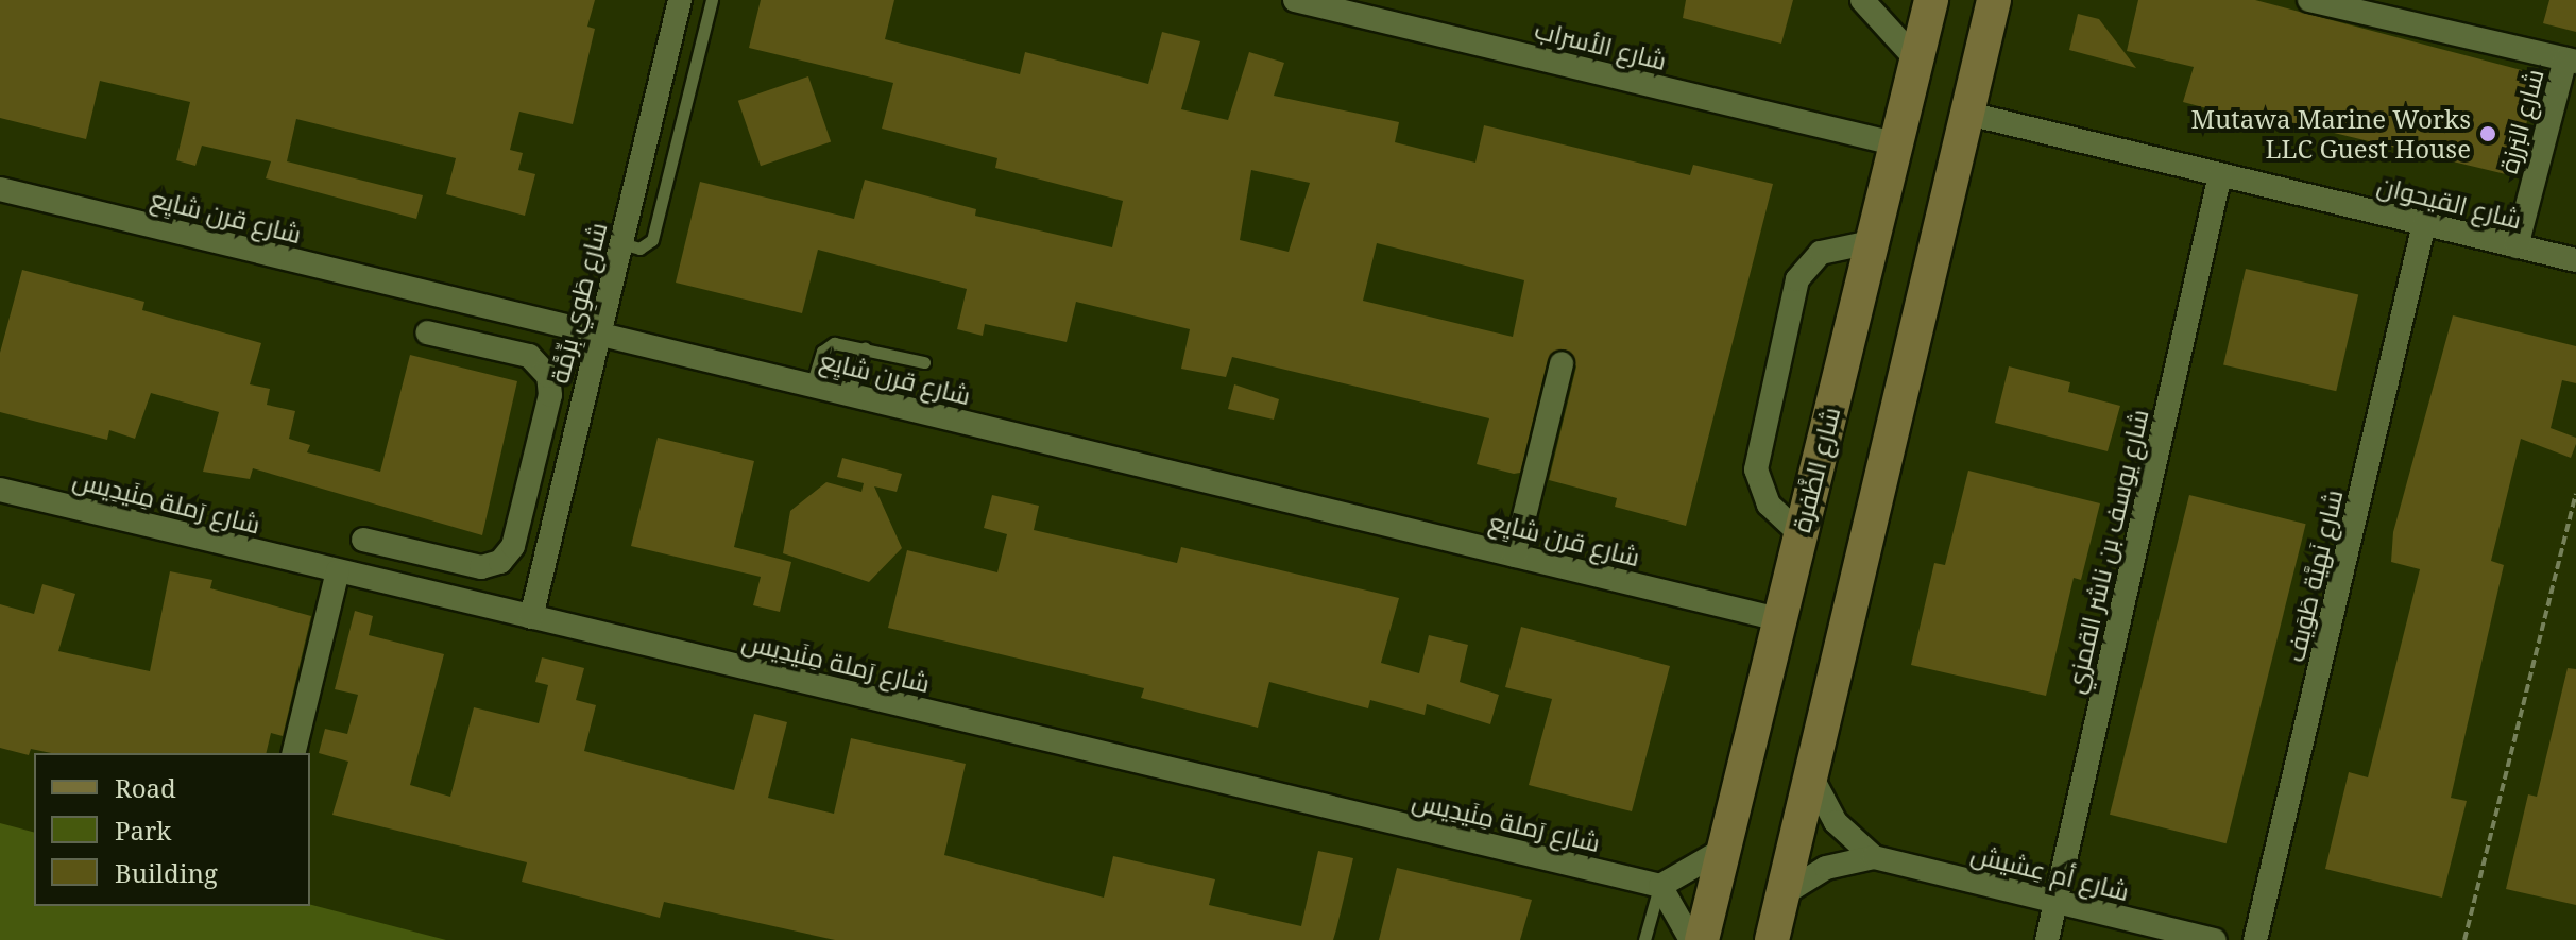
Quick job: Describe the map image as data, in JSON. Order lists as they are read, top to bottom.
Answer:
{
  "streets": {
    "main road": ["شارع الظَّفرة"],
    "street": [
      "شارع الأسراب",
      "شارع البَرزة",
      "شارع القيحوان",
      "شارع قرن شايِع",
      "شارع طَوِي بِرِّمَّة",
      "شارع رَملة مِنَيدِيس",
      "شارع يوسف بن ناشر القمزي",
      "شارع نَهيَّة طَوَيف",
      "شارع أم عِشيش"
    ]
  },
  "crossings": [
    ["شارع الأسراب", "شارع الظَّفرة"],
    ["شارع البَرزة", "شارع القيحوان"],
    ["شارع القيحوان", "شارع يوسف بن ناشر القمزي"],
    ["شارع القيحوان", "شارع نَهيَّة طَوَيف"],
    ["شارع قرن شايِع", "شارع طَوِي بِرِّمَّة"],
    ["شارع قرن شايِع", "شارع الظَّفرة"],
    ["شارع طَوِي بِرِّمَّة", "شارع رَملة مِنَيدِيس"],
    ["شارع يوسف بن ناشر القمزي", "شارع أم عِشيش"]
  ],
  "places": ["Mutawa Marine Works LLC Guest House"],
  "legend": ["Road", "Park", "Building"]
}
